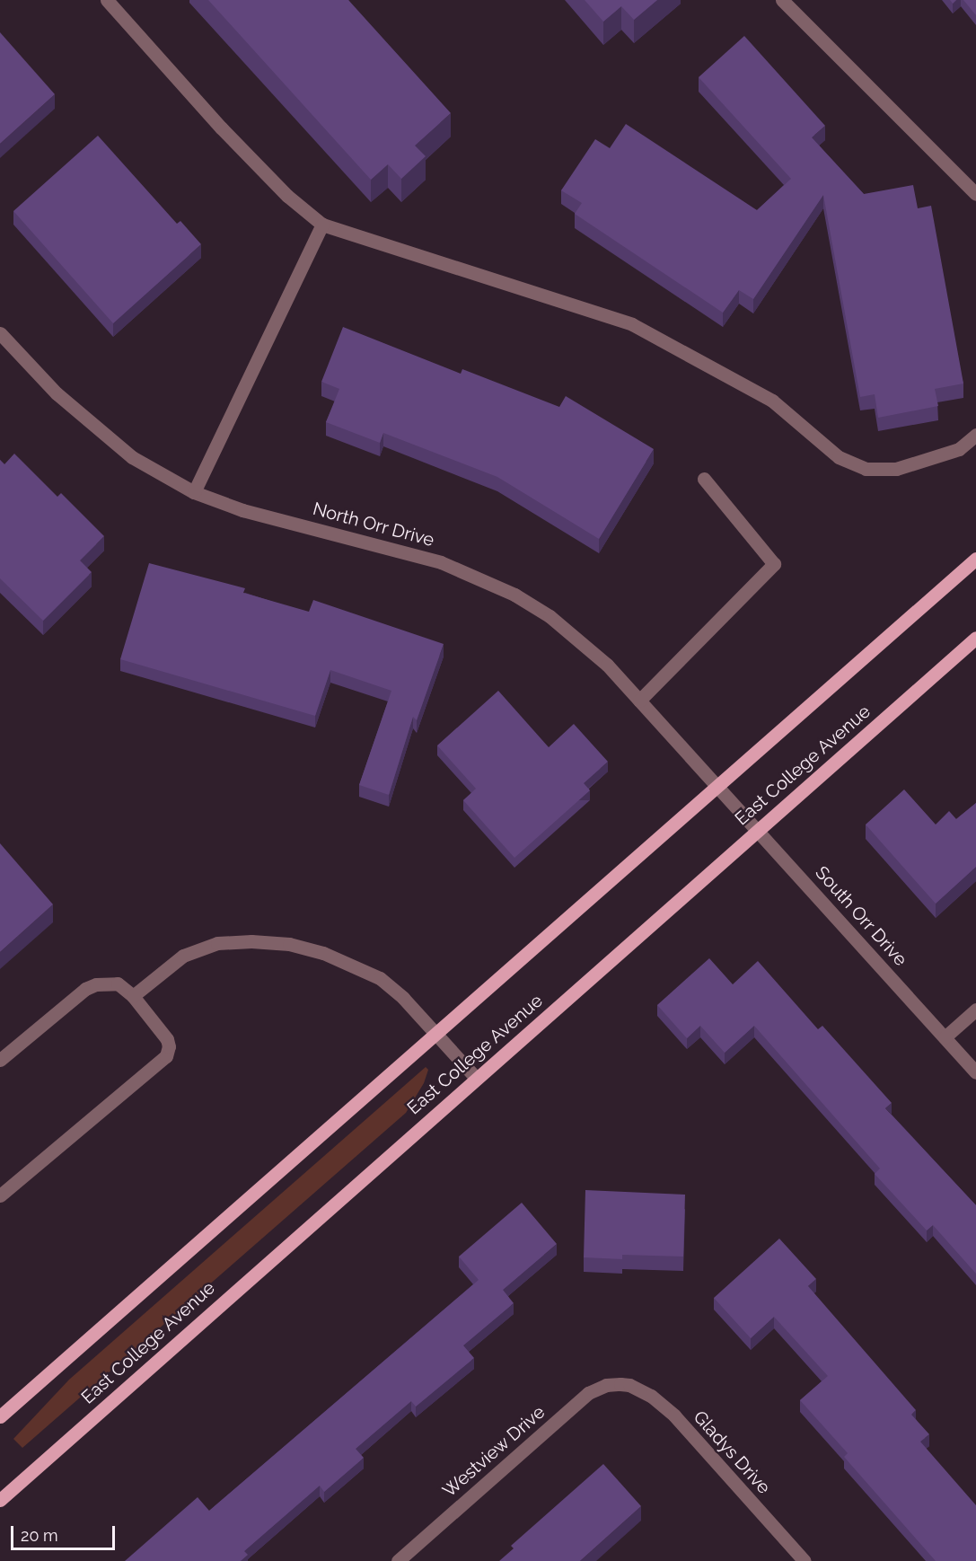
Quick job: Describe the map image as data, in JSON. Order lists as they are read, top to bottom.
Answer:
{
  "streets": {
    "main road": ["East College Avenue"],
    "street": [
      "North Orr Drive",
      "South Orr Drive",
      "Westview Drive",
      "Gladys Drive"
    ]
  },
  "crossings": [
    ["North Orr Drive", "South Orr Drive"],
    ["East College Avenue", "South Orr Drive"],
    ["Westview Drive", "Gladys Drive"]
  ],
  "scale_bar": "20 m"
}
